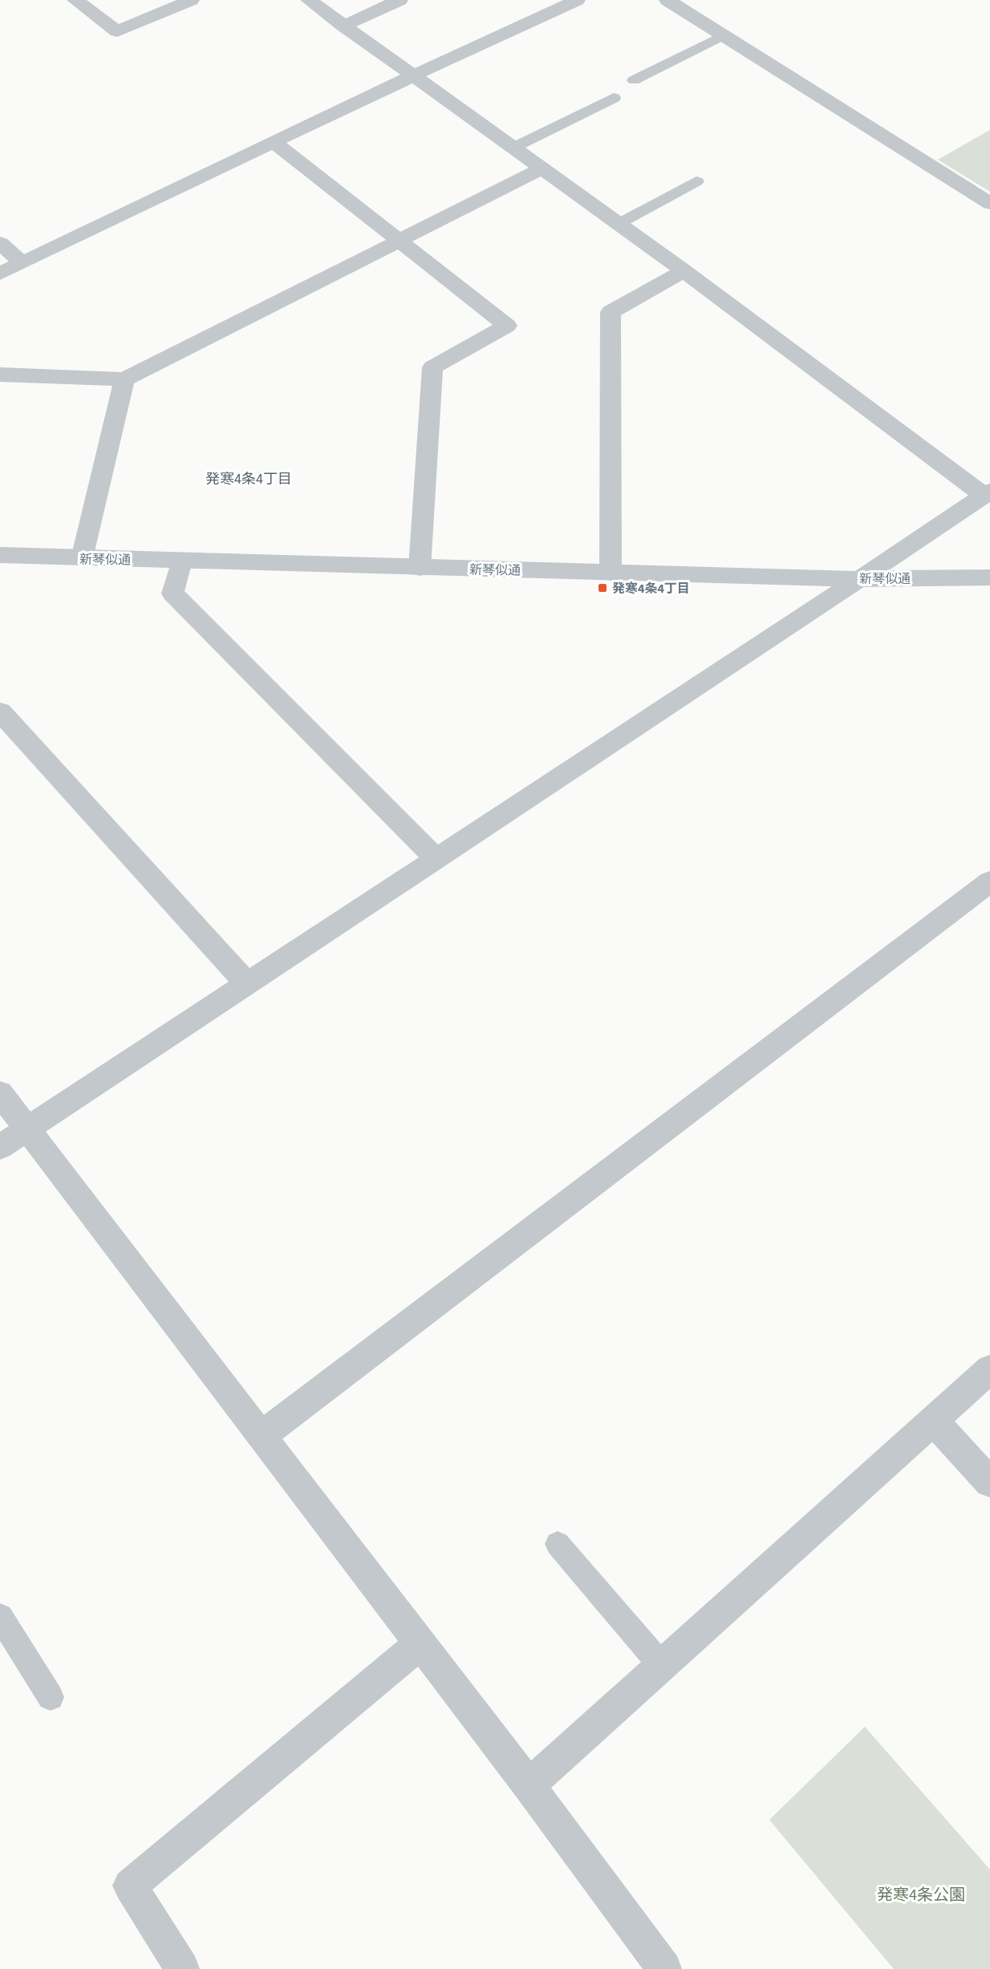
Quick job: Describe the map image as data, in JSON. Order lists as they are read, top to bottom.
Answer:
{
  "streets": {
    "street": ["新琴似通"]
  },
  "districts": ["発寒4条4丁目"],
  "parks": ["発寒4条公園"],
  "places": {
    "transit": ["発寒4条4丁目"]
  }
}
